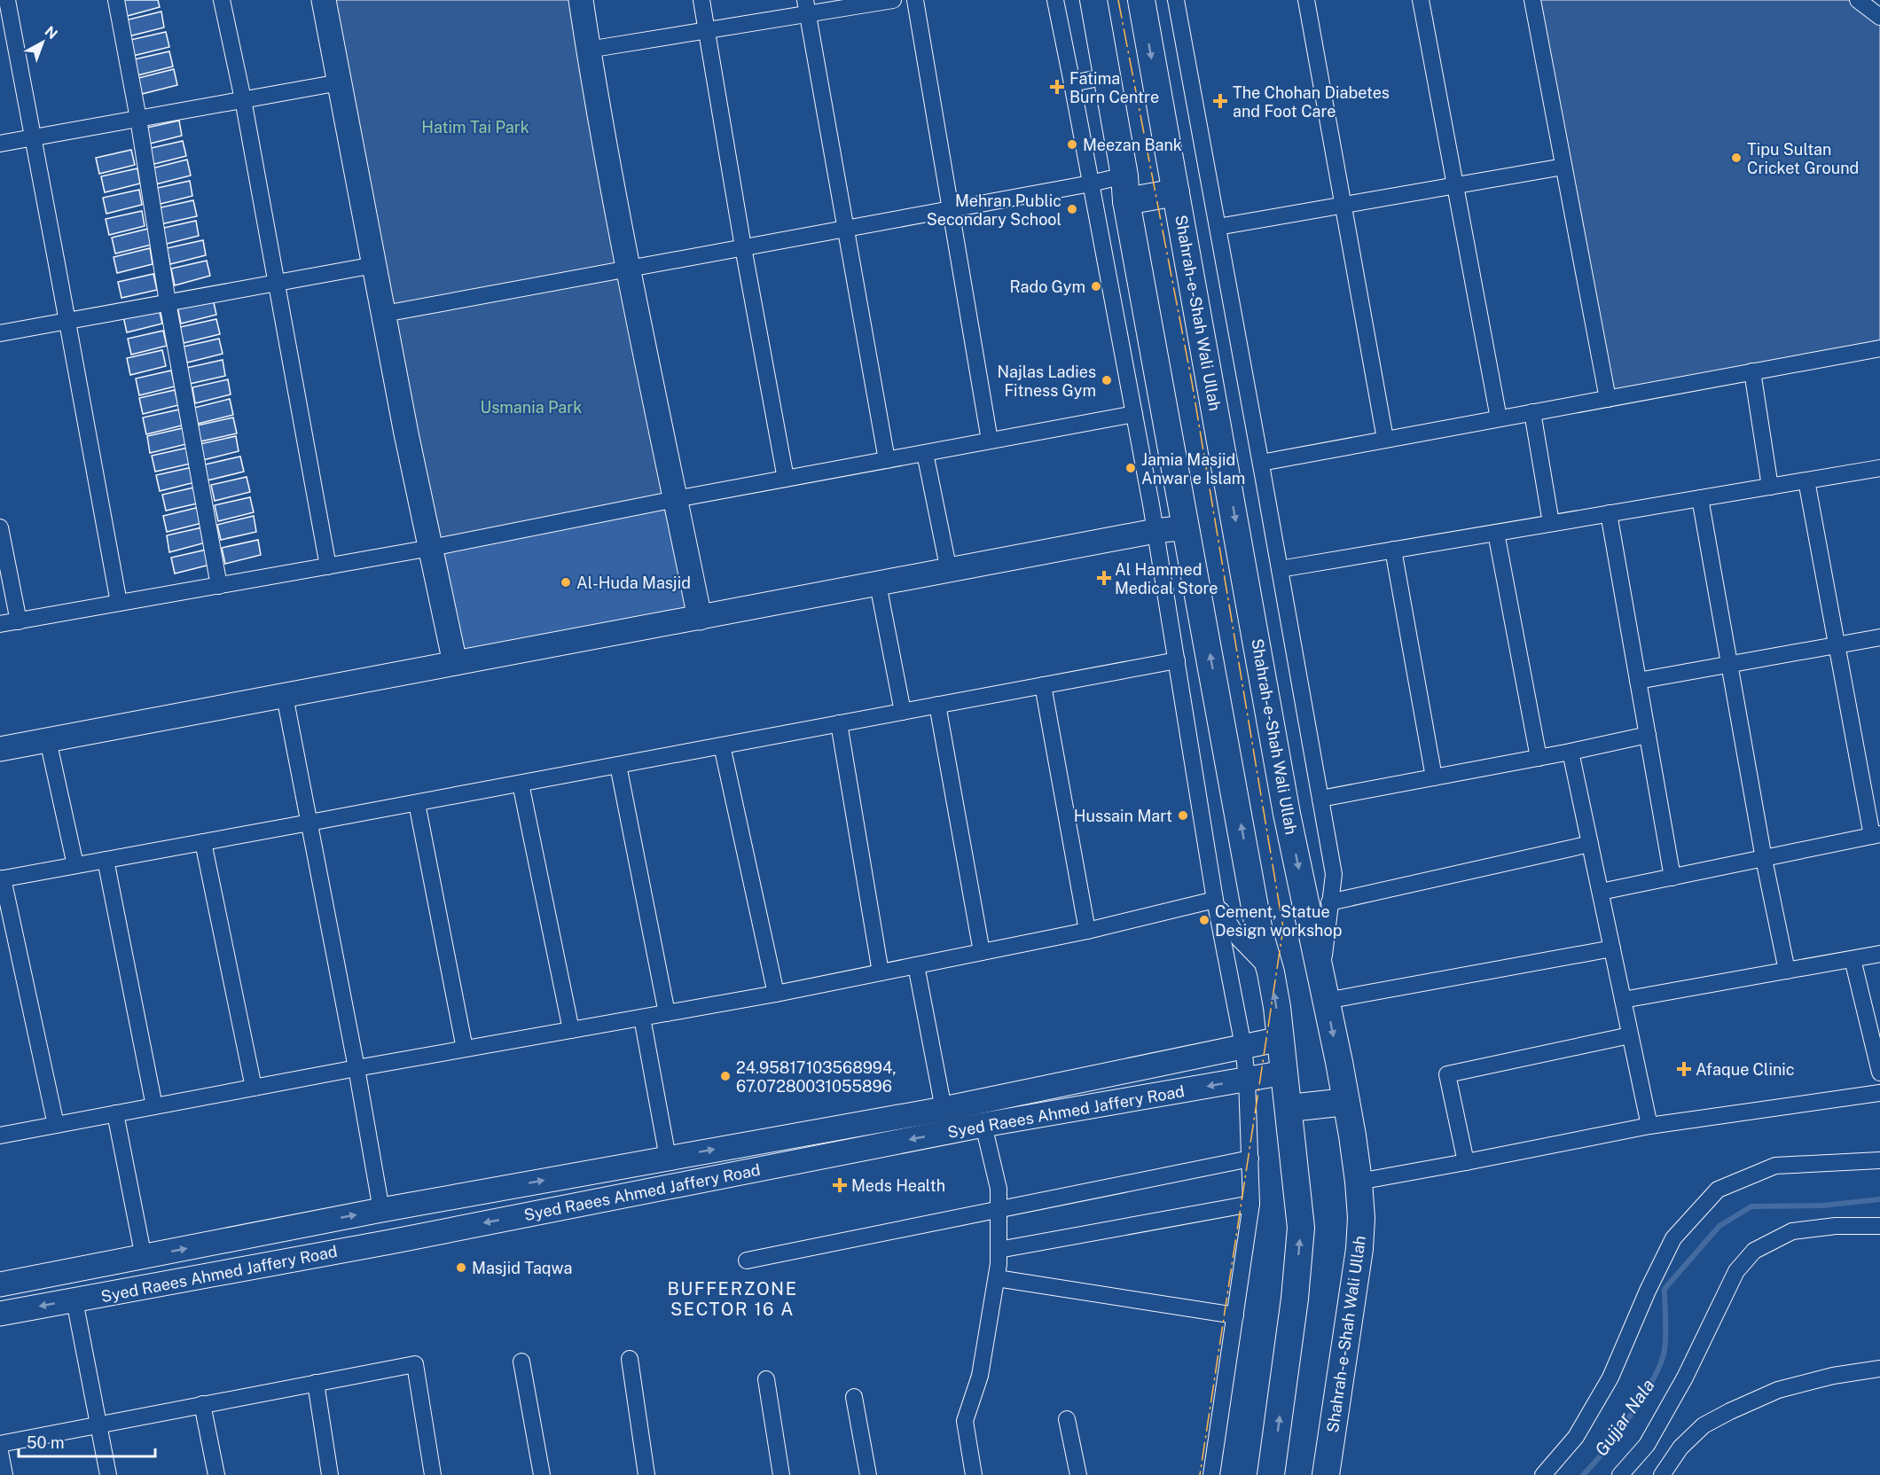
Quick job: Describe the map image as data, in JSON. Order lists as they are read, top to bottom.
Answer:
{
  "streets": {
    "main road": ["Shahrah-e-Shah Wali Ullah", "Syed Raees Ahmed Jaffery Road"]
  },
  "districts": ["BUFFERZONE SECTOR 16 A"],
  "water": ["Gujjar Nala"],
  "parks": ["Hatim Tai Park", "Usmania Park"],
  "places": {
    "health": [
      "Fatima Burn Centre",
      "The Chohan Diabetes and Foot Care",
      "Al Hammed Medical Store",
      "Afaque Clinic",
      "Meds Health"
    ],
    "other": [
      "Meezan Bank",
      "Tipu Sultan Cricket Ground",
      "Mehran Public Secondary School",
      "Rado Gym",
      "Najlas Ladies Fitness Gym",
      "Jamia Masjid Anwar e Islam",
      "Al-Huda Masjid",
      "Hussain Mart",
      "Cement, Statue Design workshop",
      "24.95817103568994, 67.07280031055896",
      "Masjid Taqwa"
    ]
  },
  "scale_bar": "50 m",
  "north": "top right"
}
